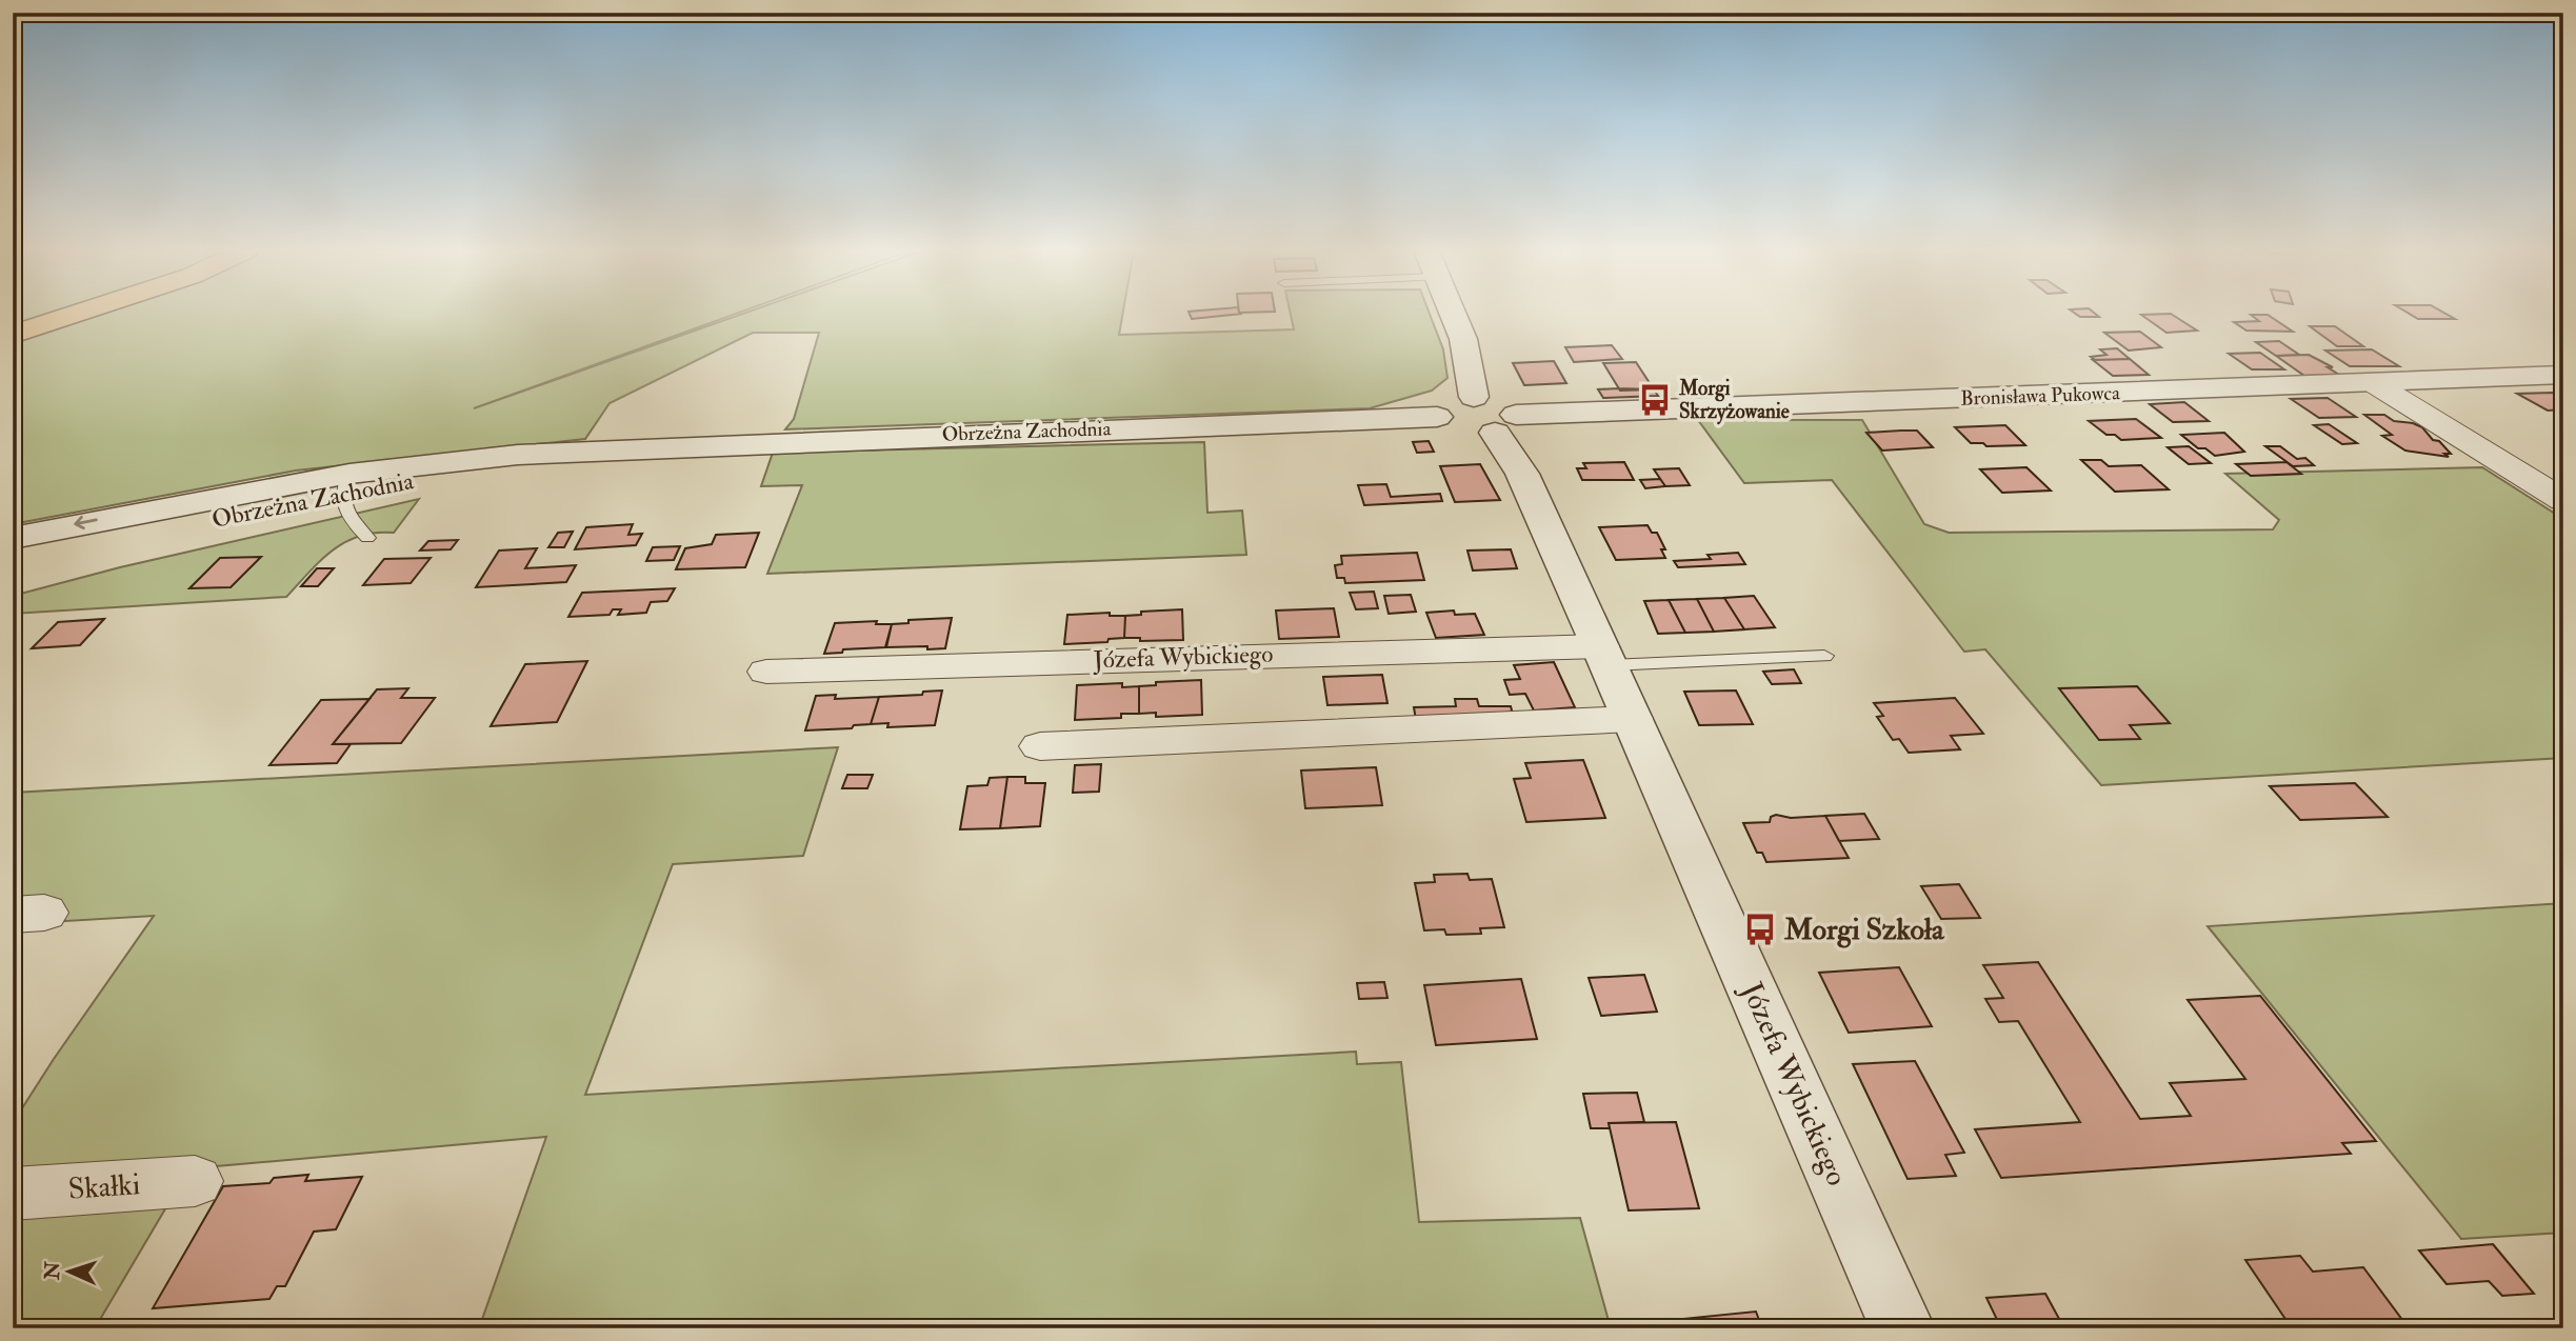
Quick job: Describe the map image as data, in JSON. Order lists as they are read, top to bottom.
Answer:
{
  "streets": {
    "street": [
      "Bronisława Pukowca",
      "Obrzeżna Zachodnia",
      "Józefa Wybickiego",
      "Skałki"
    ]
  },
  "crossings": [
    ["Bronisława Pukowca", "Obrzeżna Zachodnia"],
    ["Bronisława Pukowca", "Józefa Wybickiego"],
    ["Obrzeżna Zachodnia", "Józefa Wybickiego"]
  ],
  "places": {
    "bus stop": ["Morgi Skrzyżowanie", "Morgi Szkoła"]
  },
  "north": "left"
}
